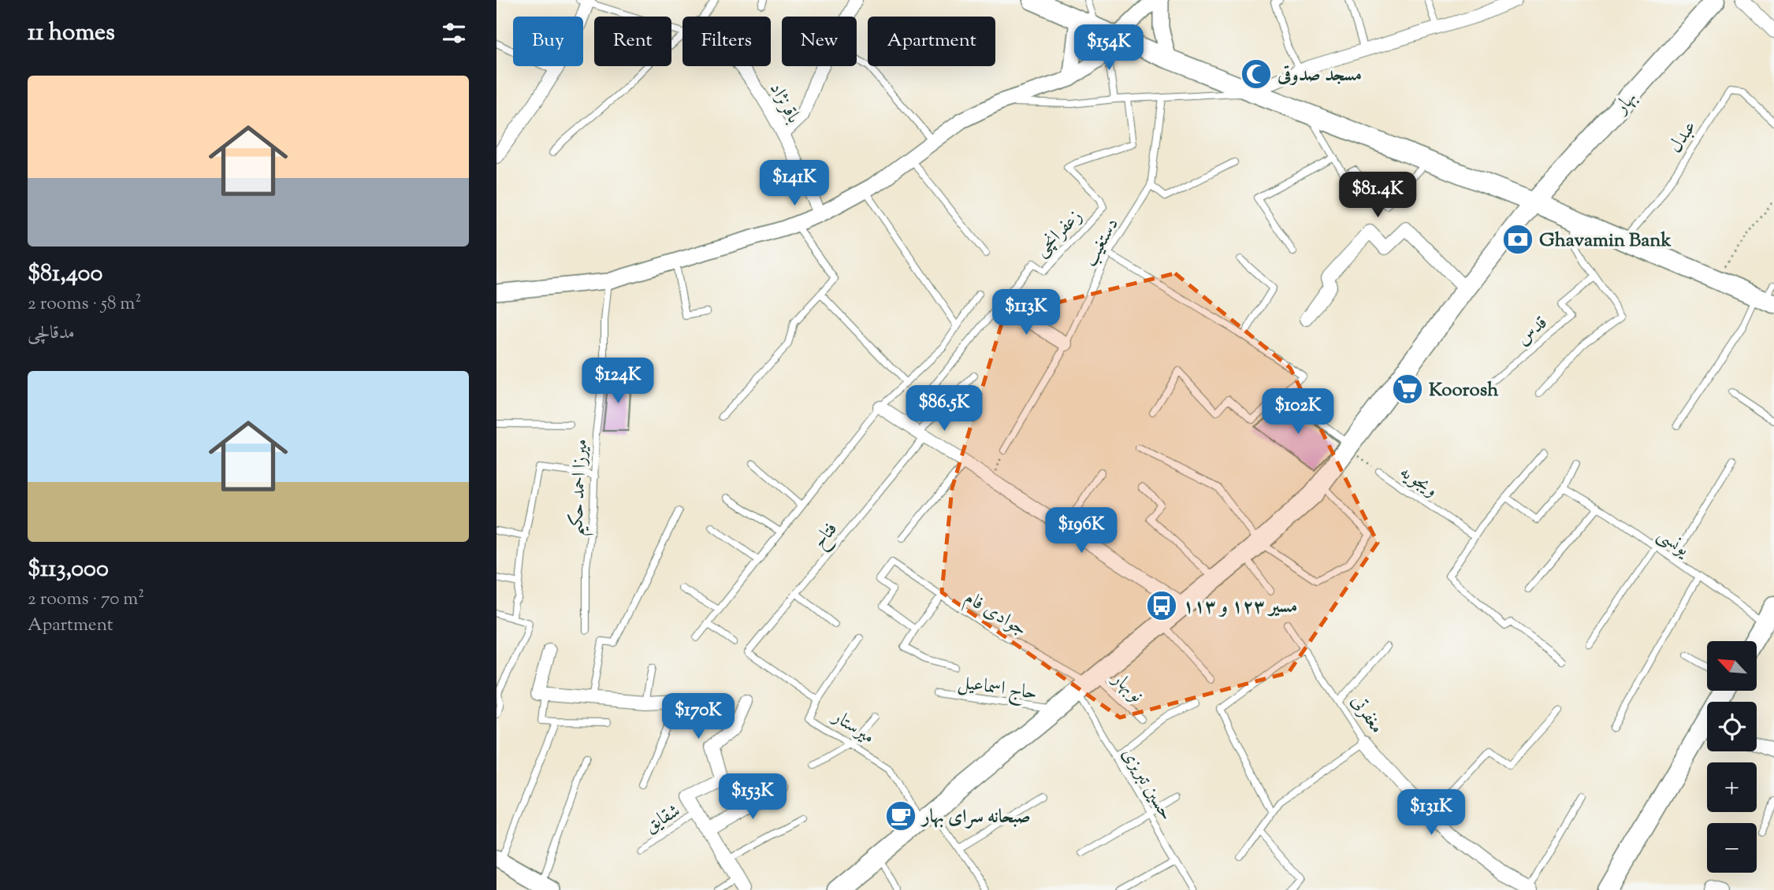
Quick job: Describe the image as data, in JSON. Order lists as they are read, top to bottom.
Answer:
{
  "streets": {
    "main road": ["بهار"],
    "street": ["باقرنژاد", "مغفرتی"],
    "lane": [
      "عبدل",
      "زعفرانچی",
      "دستغیب",
      "قدس",
      "ویجویه",
      "میرزا احمد حکیم",
      "فتاح",
      "یونسی",
      "جوادی فام",
      "حاج اسماعیل",
      "نوبهار",
      "میرستار",
      "حسین تبریزی",
      "شقایق"
    ]
  },
  "crossings": [
    ["بهار", "ویجویه"],
    ["بهار", "جوادی فام"],
    ["بهار", "حاج اسماعیل"],
    ["بهار", "نوبهار"],
    ["بهار", "میرستار"],
    ["بهار", "حسین تبریزی"],
    ["فتاح", "میرستار"],
    ["جوادی فام", "نوبهار"],
    ["جوادی فام", "حسین تبریزی"],
    ["نوبهار", "حسین تبریزی"]
  ],
  "places": {
    "mosque": ["مسجد صدوقی"],
    "bank": ["Ghavamin Bank"],
    "supermarket": ["Koorosh"],
    "bus stop": ["مسیر ۱۲۳ و ۱۱۳"],
    "cafe": ["صبحانه سرای بهار"]
  },
  "north": "top left",
  "page": {
    "heading": "11 homes",
    "chip": [
      "Buy",
      "Rent",
      "Filters",
      "New",
      "Apartment"
    ],
    "price": [
      "$154K",
      "$141K",
      "$81.4K",
      "$113K",
      "$124K",
      "$86.5K",
      "$102K",
      "$196K",
      "$170K",
      "$153K",
      "$131K"
    ],
    "list": [
      {
        "name": "$81,400",
        "note": "2 rooms · 58 m² · مدقالچی"
      },
      {
        "name": "$113,000",
        "note": "2 rooms · 70 m² · Apartment"
      }
    ],
    "map_buttons": ["+", "−"]
  }
}
